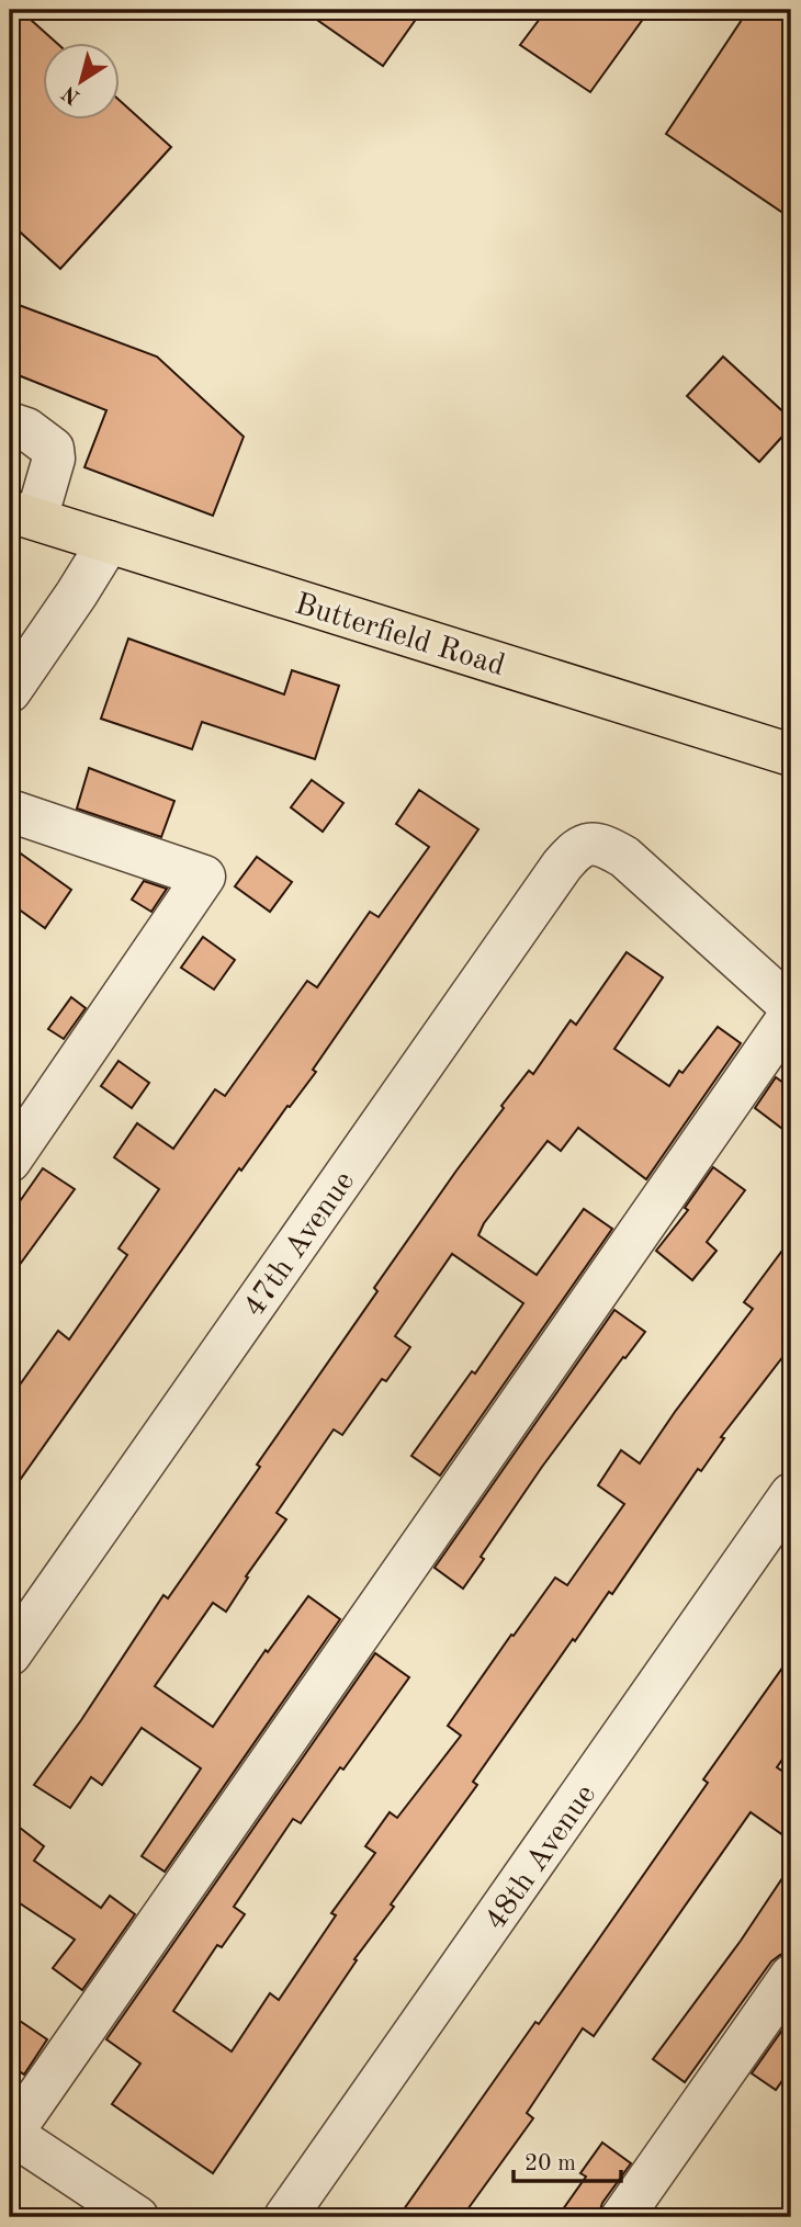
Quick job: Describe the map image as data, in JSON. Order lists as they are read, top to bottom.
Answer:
{
  "streets": {
    "main road": ["Butterfield Road"],
    "street": ["47th Avenue", "48th Avenue"]
  },
  "scale_bar": "20 m",
  "north": "bottom left"
}
